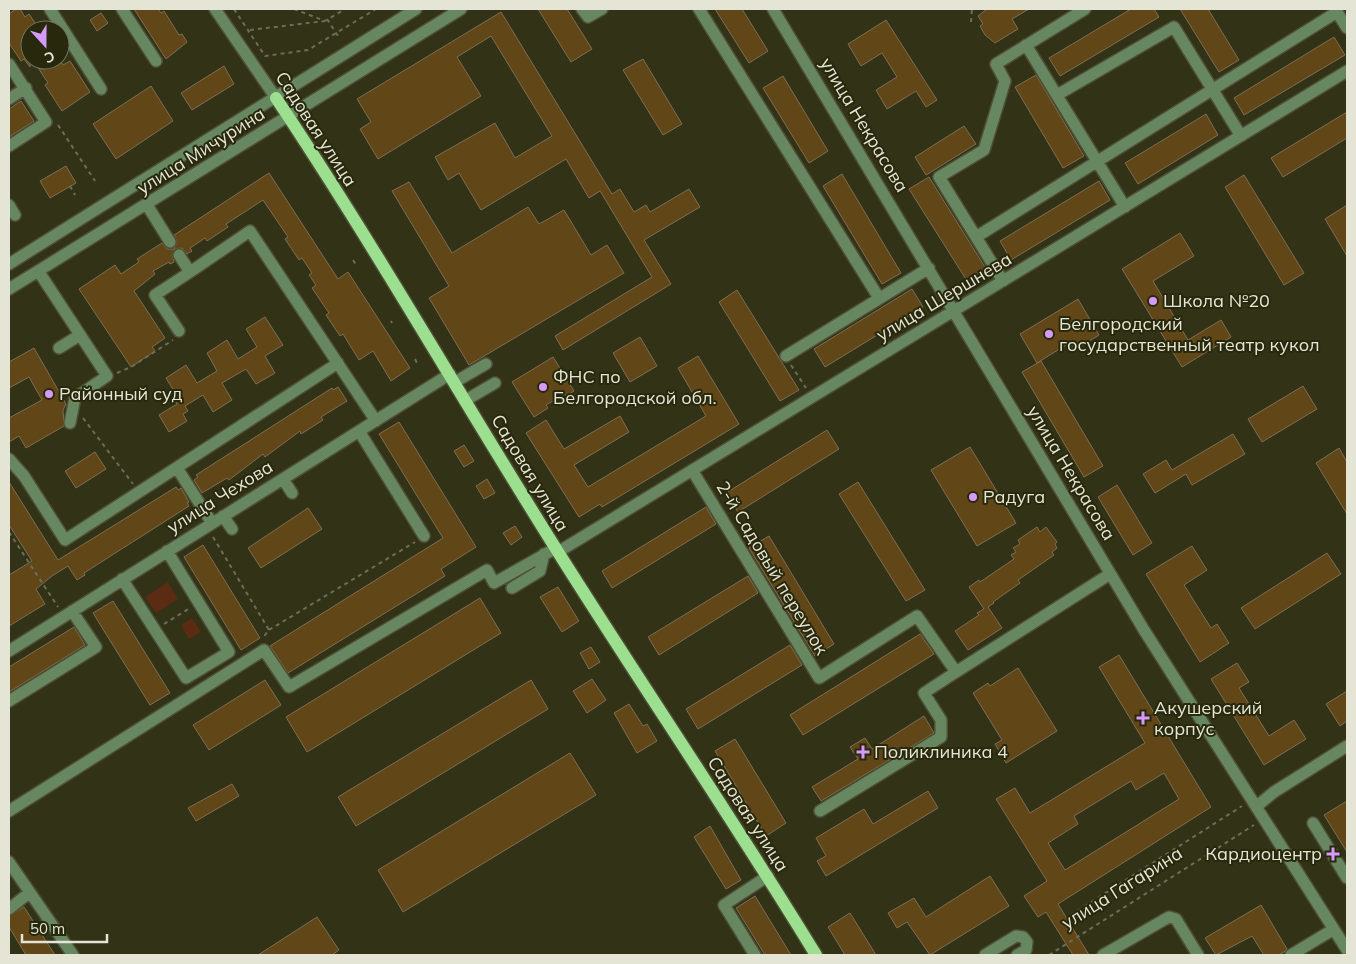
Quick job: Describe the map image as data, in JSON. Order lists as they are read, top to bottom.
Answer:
{
  "streets": {
    "main road": ["Садовая улица"],
    "street": [
      "улица Некрасова",
      "улица Мичурина",
      "улица Шершнева",
      "улица Чехова",
      "2-й Садовый переулок"
    ],
    "path": ["улица Гагарина"]
  },
  "crossings": [
    ["улица Некрасова", "улица Шершнева"],
    ["улица Некрасова", "улица Гагарина"],
    ["Садовая улица", "улица Мичурина"],
    ["Садовая улица", "улица Шершнева"],
    ["Садовая улица", "улица Чехова"],
    ["улица Шершнева", "2-й Садовый переулок"]
  ],
  "places": {
    "other": [
      "Школа №20",
      "Белгородский государственный театр кукол",
      "ФНС по Белгородской обл.",
      "Районный суд",
      "Радуга"
    ],
    "health": ["Акушерский корпус", "Поликлиника 4", "Кардиоцентр"]
  },
  "scale_bar": "50 m",
  "north": "bottom"
}
